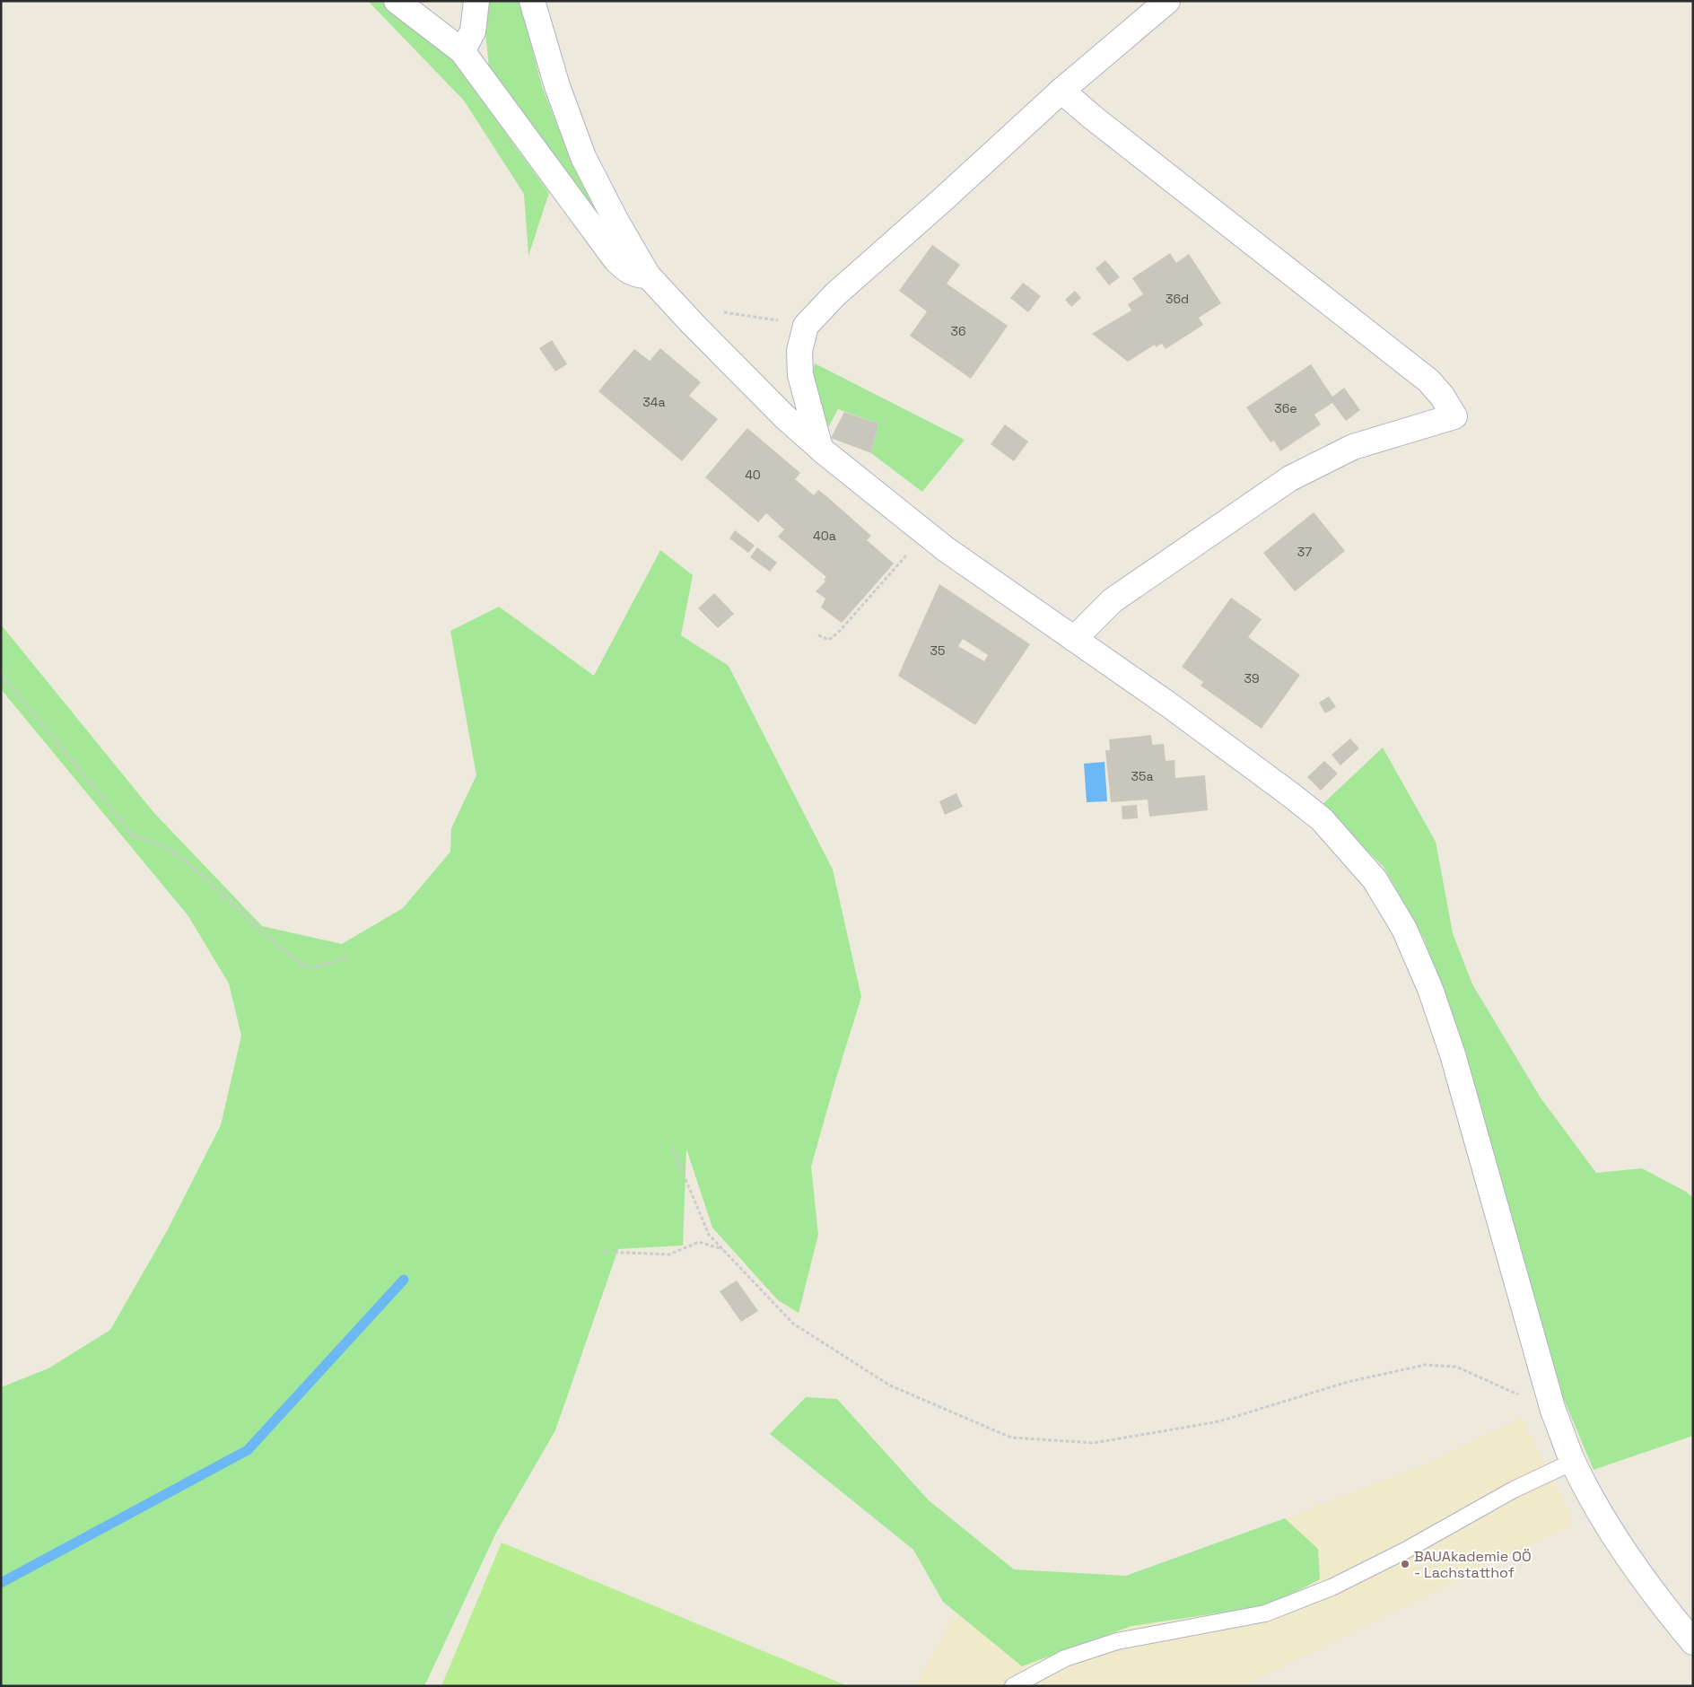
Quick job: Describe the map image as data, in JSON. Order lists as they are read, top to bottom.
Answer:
{
  "places": ["BAUAkademie OÖ - Lachstatthof"],
  "house_numbers": [
    "36d",
    "36",
    "34a",
    "36e",
    "40",
    "40a",
    "37",
    "35",
    "39",
    "35a"
  ]
}
